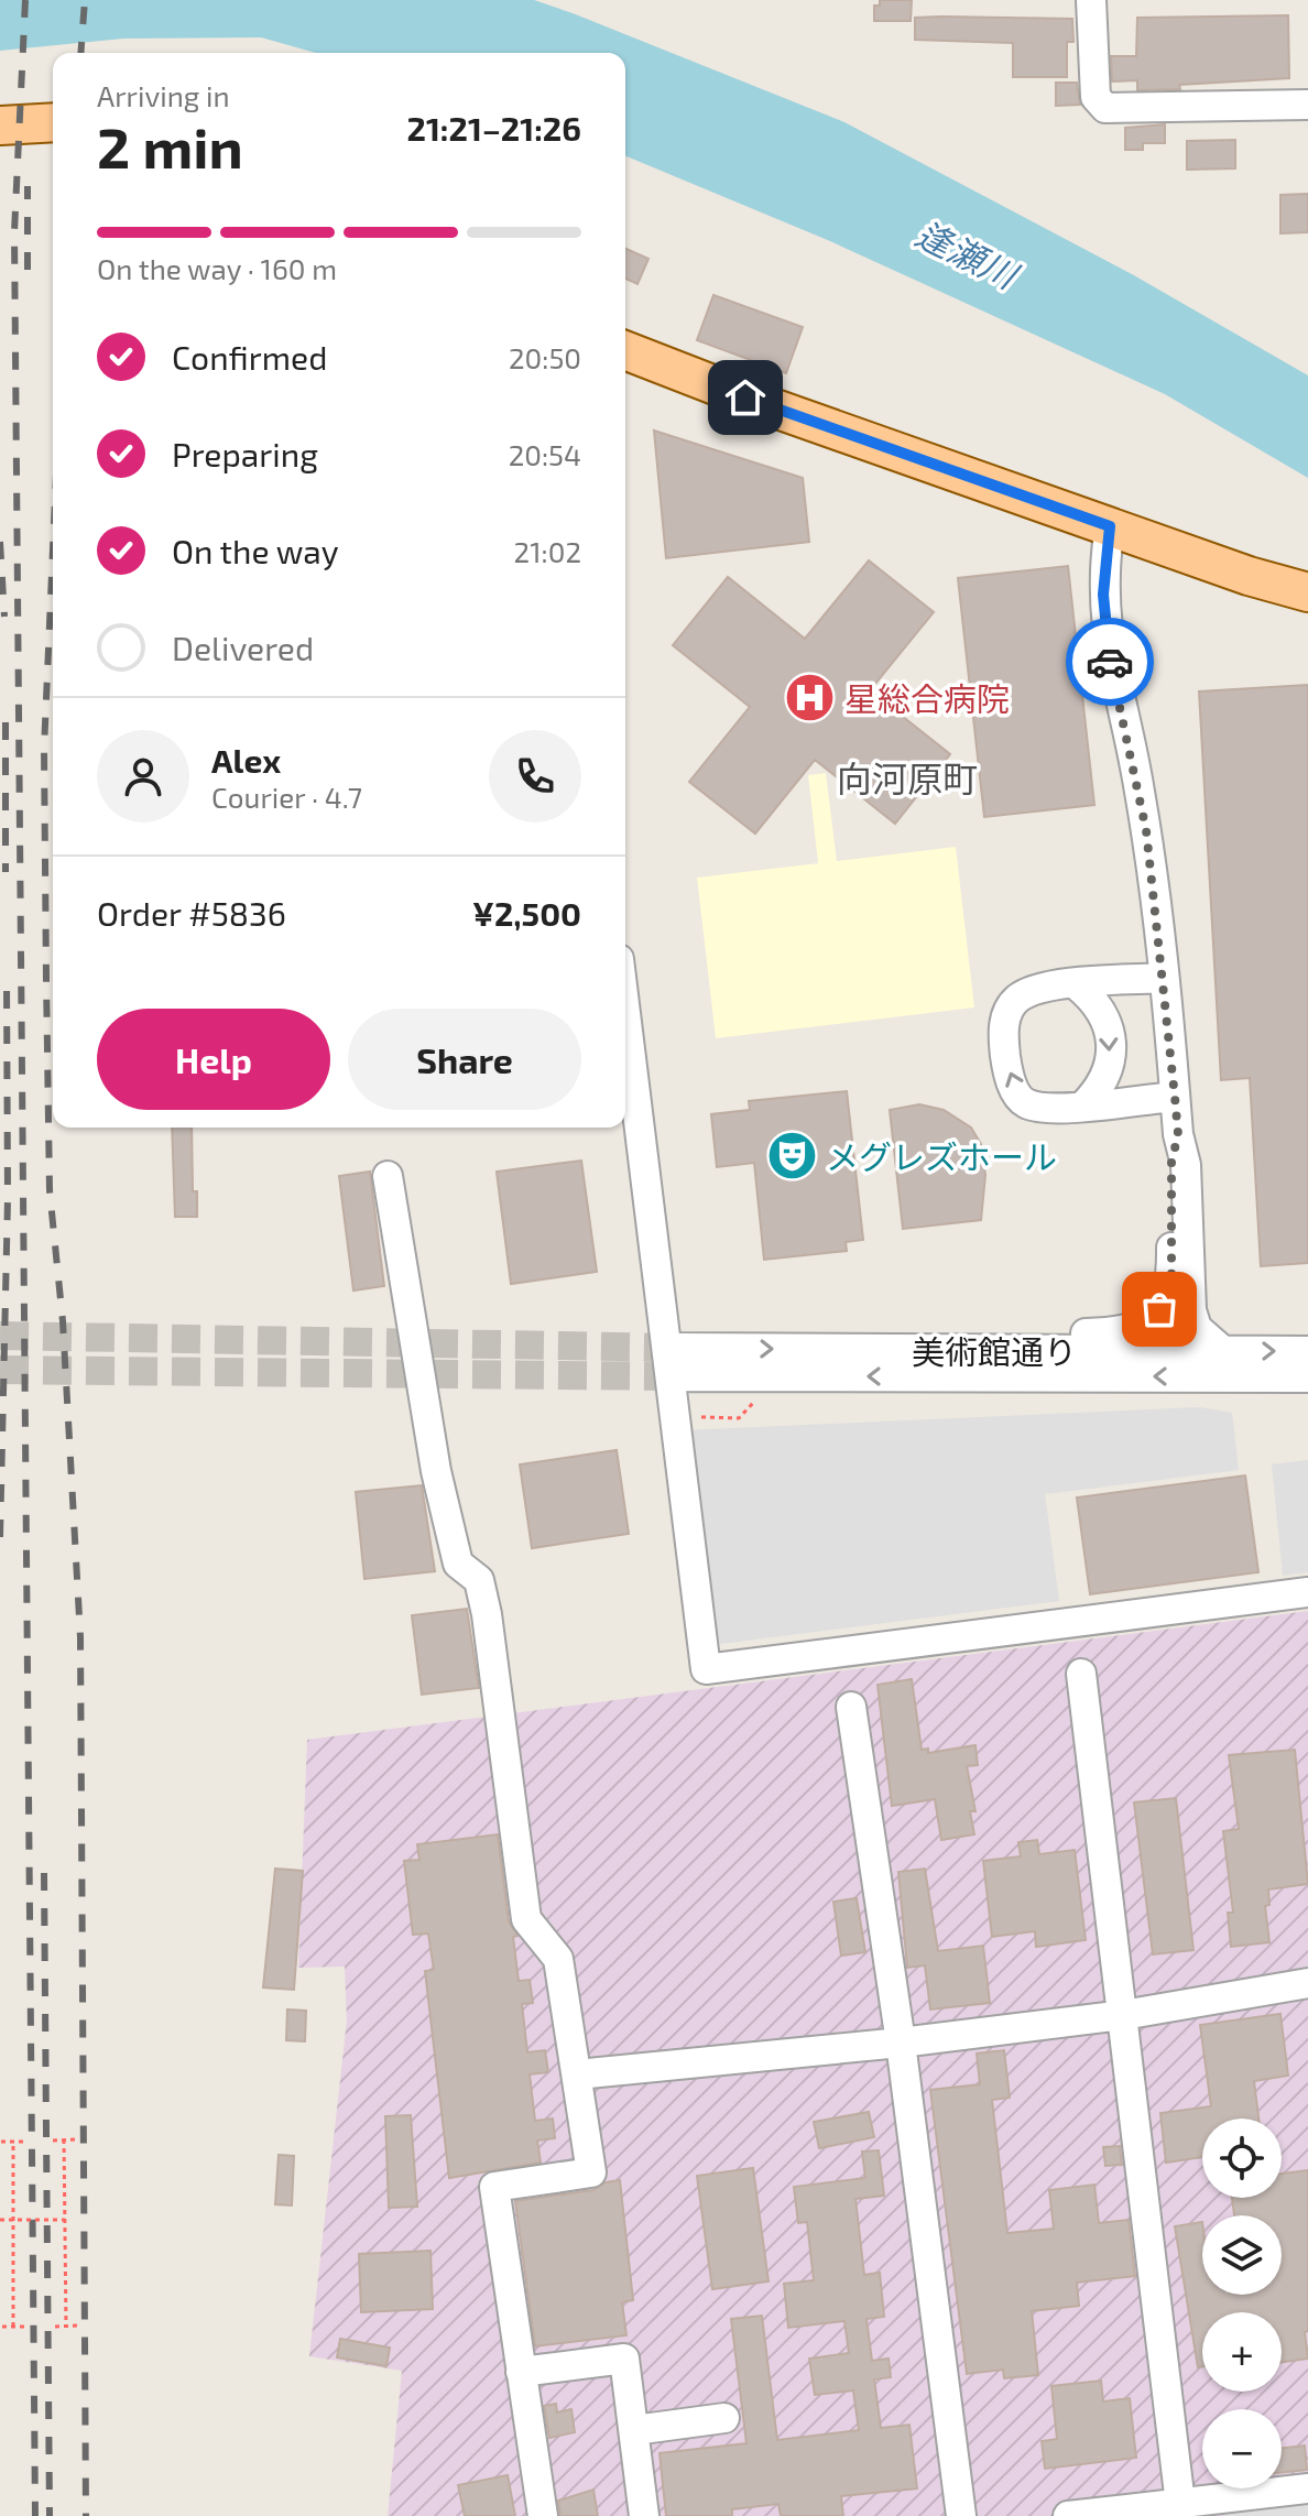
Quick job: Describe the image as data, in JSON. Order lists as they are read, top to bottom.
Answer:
{
  "streets": {
    "street": ["美術館通り"]
  },
  "districts": ["向河原町"],
  "water": ["逢瀬川"],
  "places": {
    "hospital": ["星総合病院"],
    "theatre": ["メグレズホール"]
  },
  "page": {
    "heading": ["2 min", "Arriving in", "21:21–21:26"],
    "panel": [
      "Alex",
      "Courier · 4.7",
      "Order #5836",
      "¥2,500"
    ],
    "bar": "On the way · 160 m",
    "list": [
      ["Confirmed", "20:50"],
      ["Preparing", "20:54"],
      ["On the way", "21:02"],
      "Delivered"
    ],
    "buttons": ["Help", "Share"],
    "map_buttons": ["+", "−"]
  }
}
